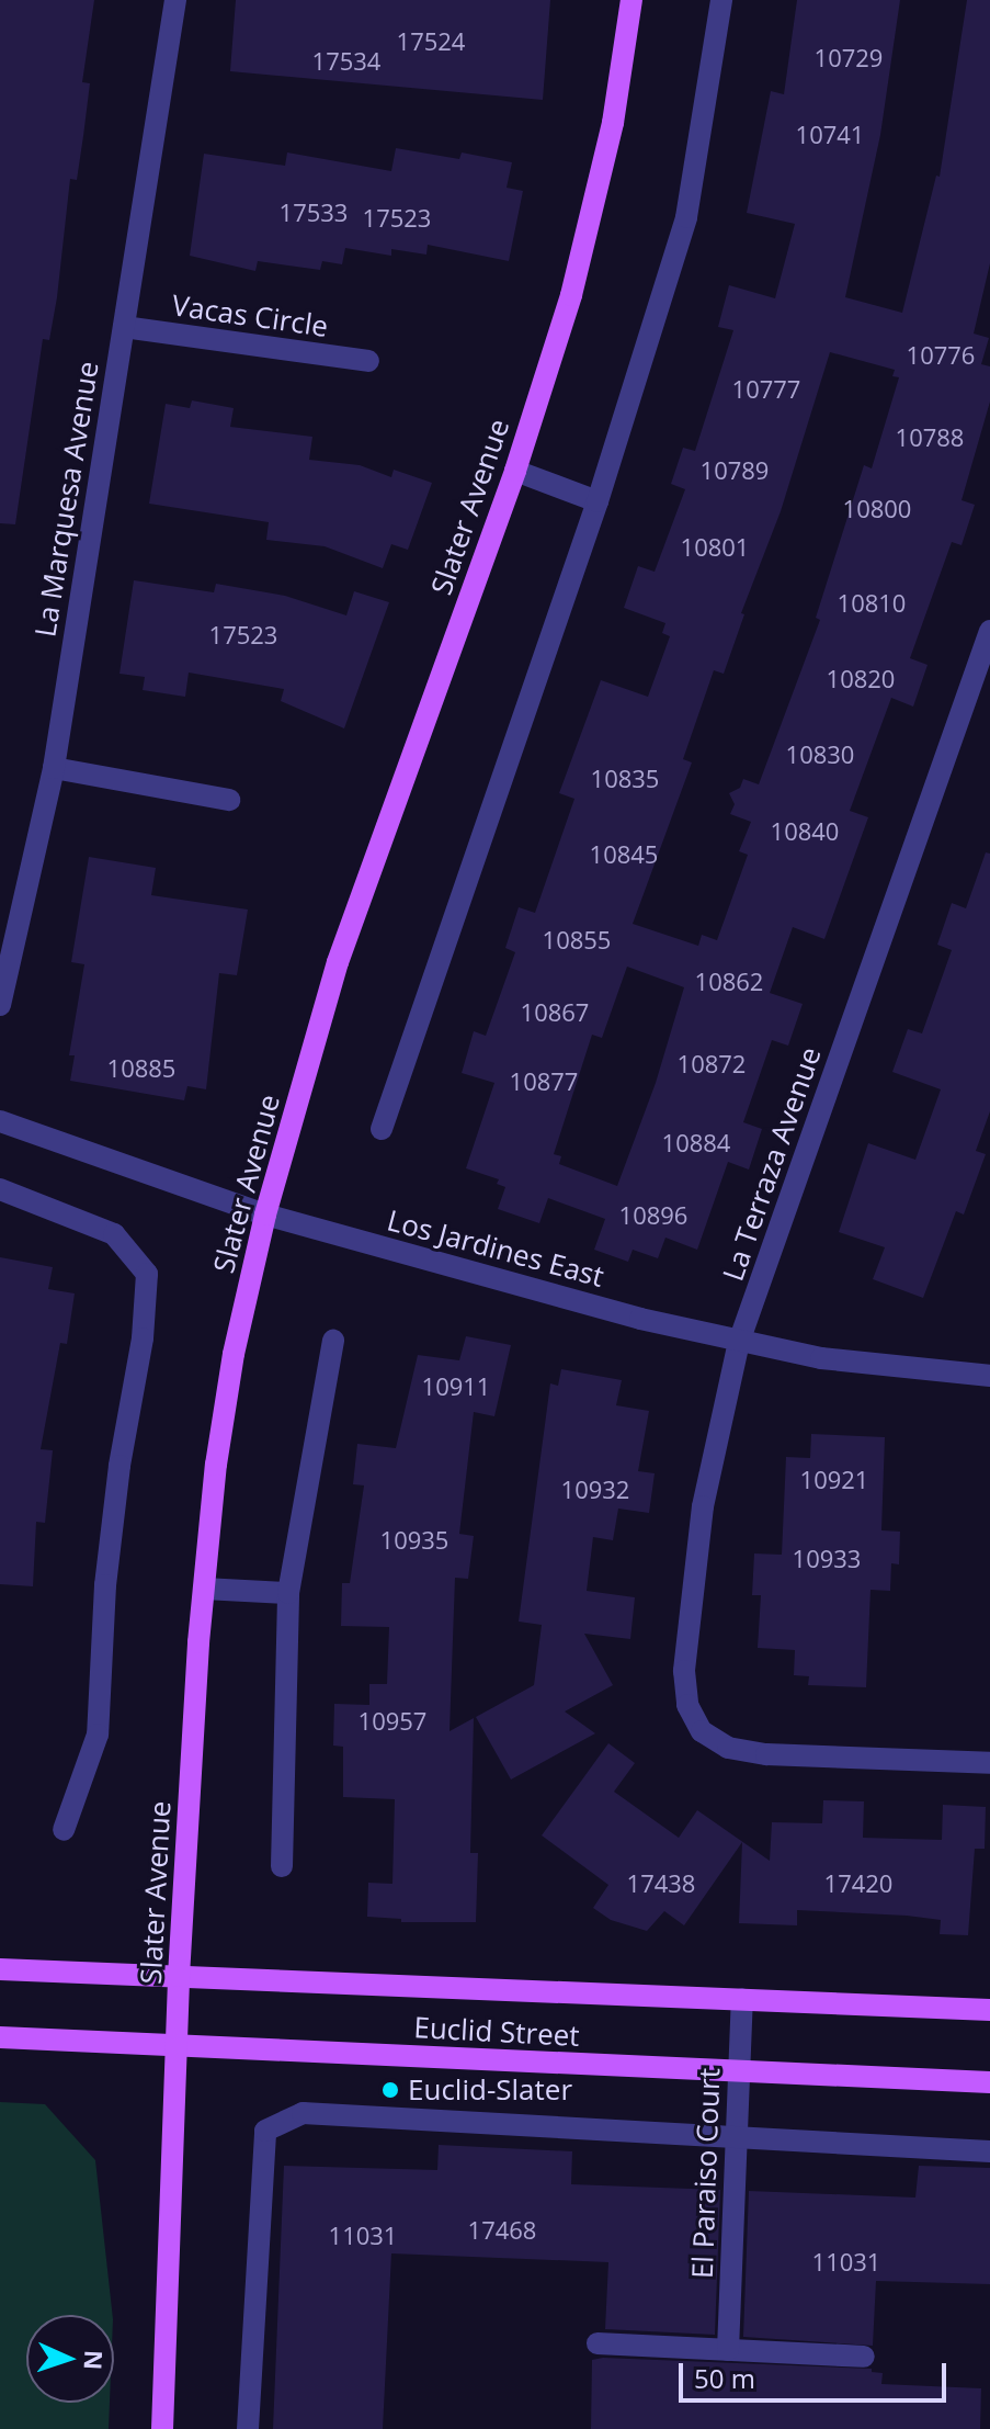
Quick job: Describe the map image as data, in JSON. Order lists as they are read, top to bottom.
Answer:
{
  "streets": {
    "main road": ["Slater Avenue", "Euclid Street"],
    "street": [
      "Vacas Circle",
      "La Marquesa Avenue",
      "La Terraza Avenue",
      "Los Jardines East",
      "El Paraiso Court"
    ]
  },
  "crossings": [
    ["Vacas Circle", "La Marquesa Avenue"],
    ["Slater Avenue", "Los Jardines East"],
    ["Slater Avenue", "Euclid Street"],
    ["La Terraza Avenue", "Los Jardines East"],
    ["Euclid Street", "El Paraiso Court"]
  ],
  "places": ["Euclid-Slater"],
  "house_numbers": [
    "17524",
    "10729",
    "17534",
    "10741",
    "17533",
    "17523",
    "10776",
    "10777",
    "10788",
    "10789",
    "10800",
    "10801",
    "10810",
    "17523",
    "10820",
    "10830",
    "10835",
    "10840",
    "10845",
    "10855",
    "10862",
    "10867",
    "10872",
    "10885",
    "10877",
    "10884",
    "10896",
    "10911",
    "10921",
    "10932",
    "10935",
    "10933",
    "10957",
    "17438",
    "17420",
    "17468",
    "11031",
    "11031"
  ],
  "scale_bar": "50 m",
  "north": "right"
}
